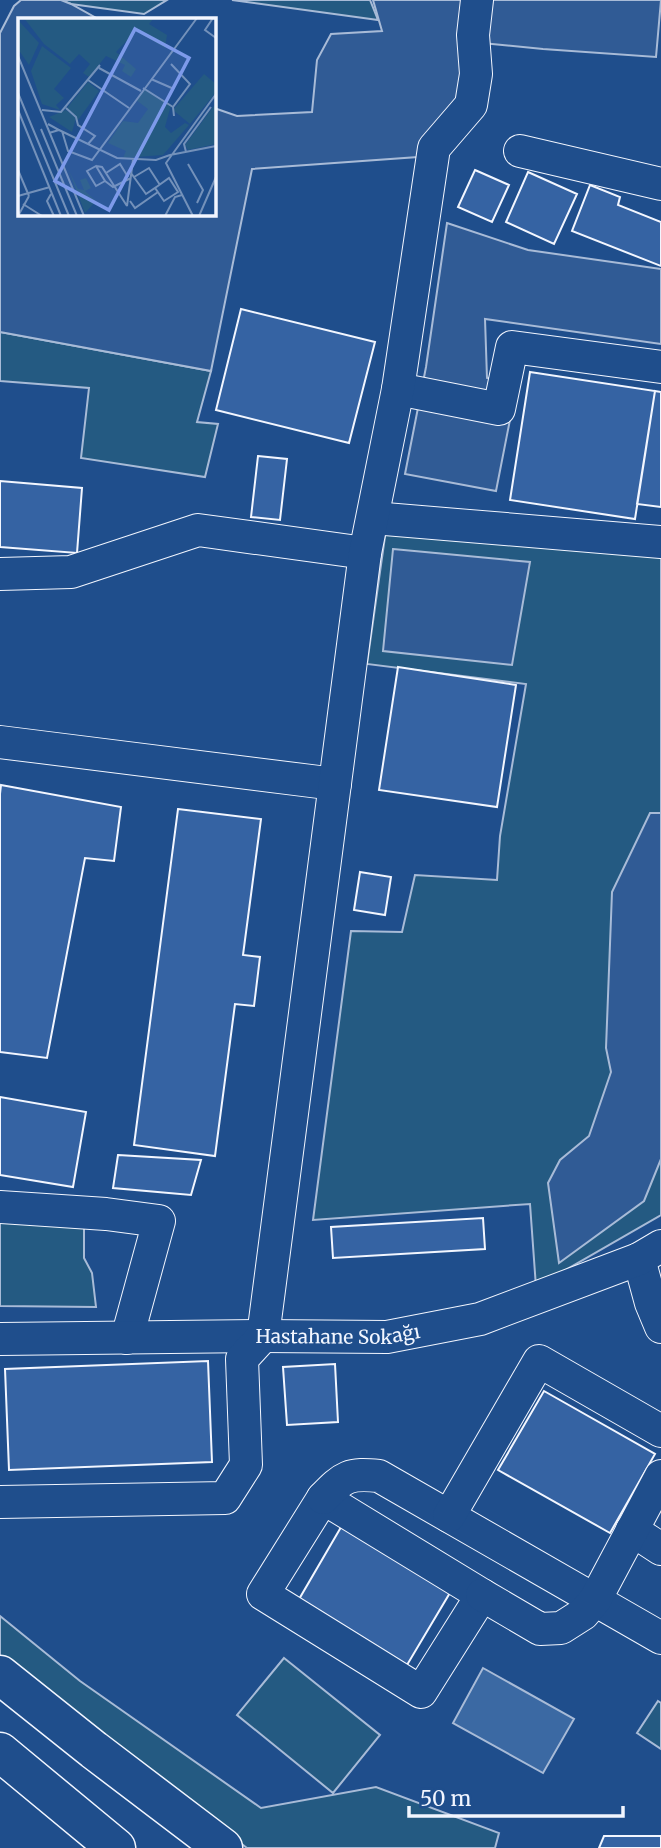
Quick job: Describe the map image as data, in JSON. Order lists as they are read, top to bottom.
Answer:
{
  "streets": {
    "street": ["Hastahane Sokağı"]
  },
  "scale_bar": "50 m"
}
